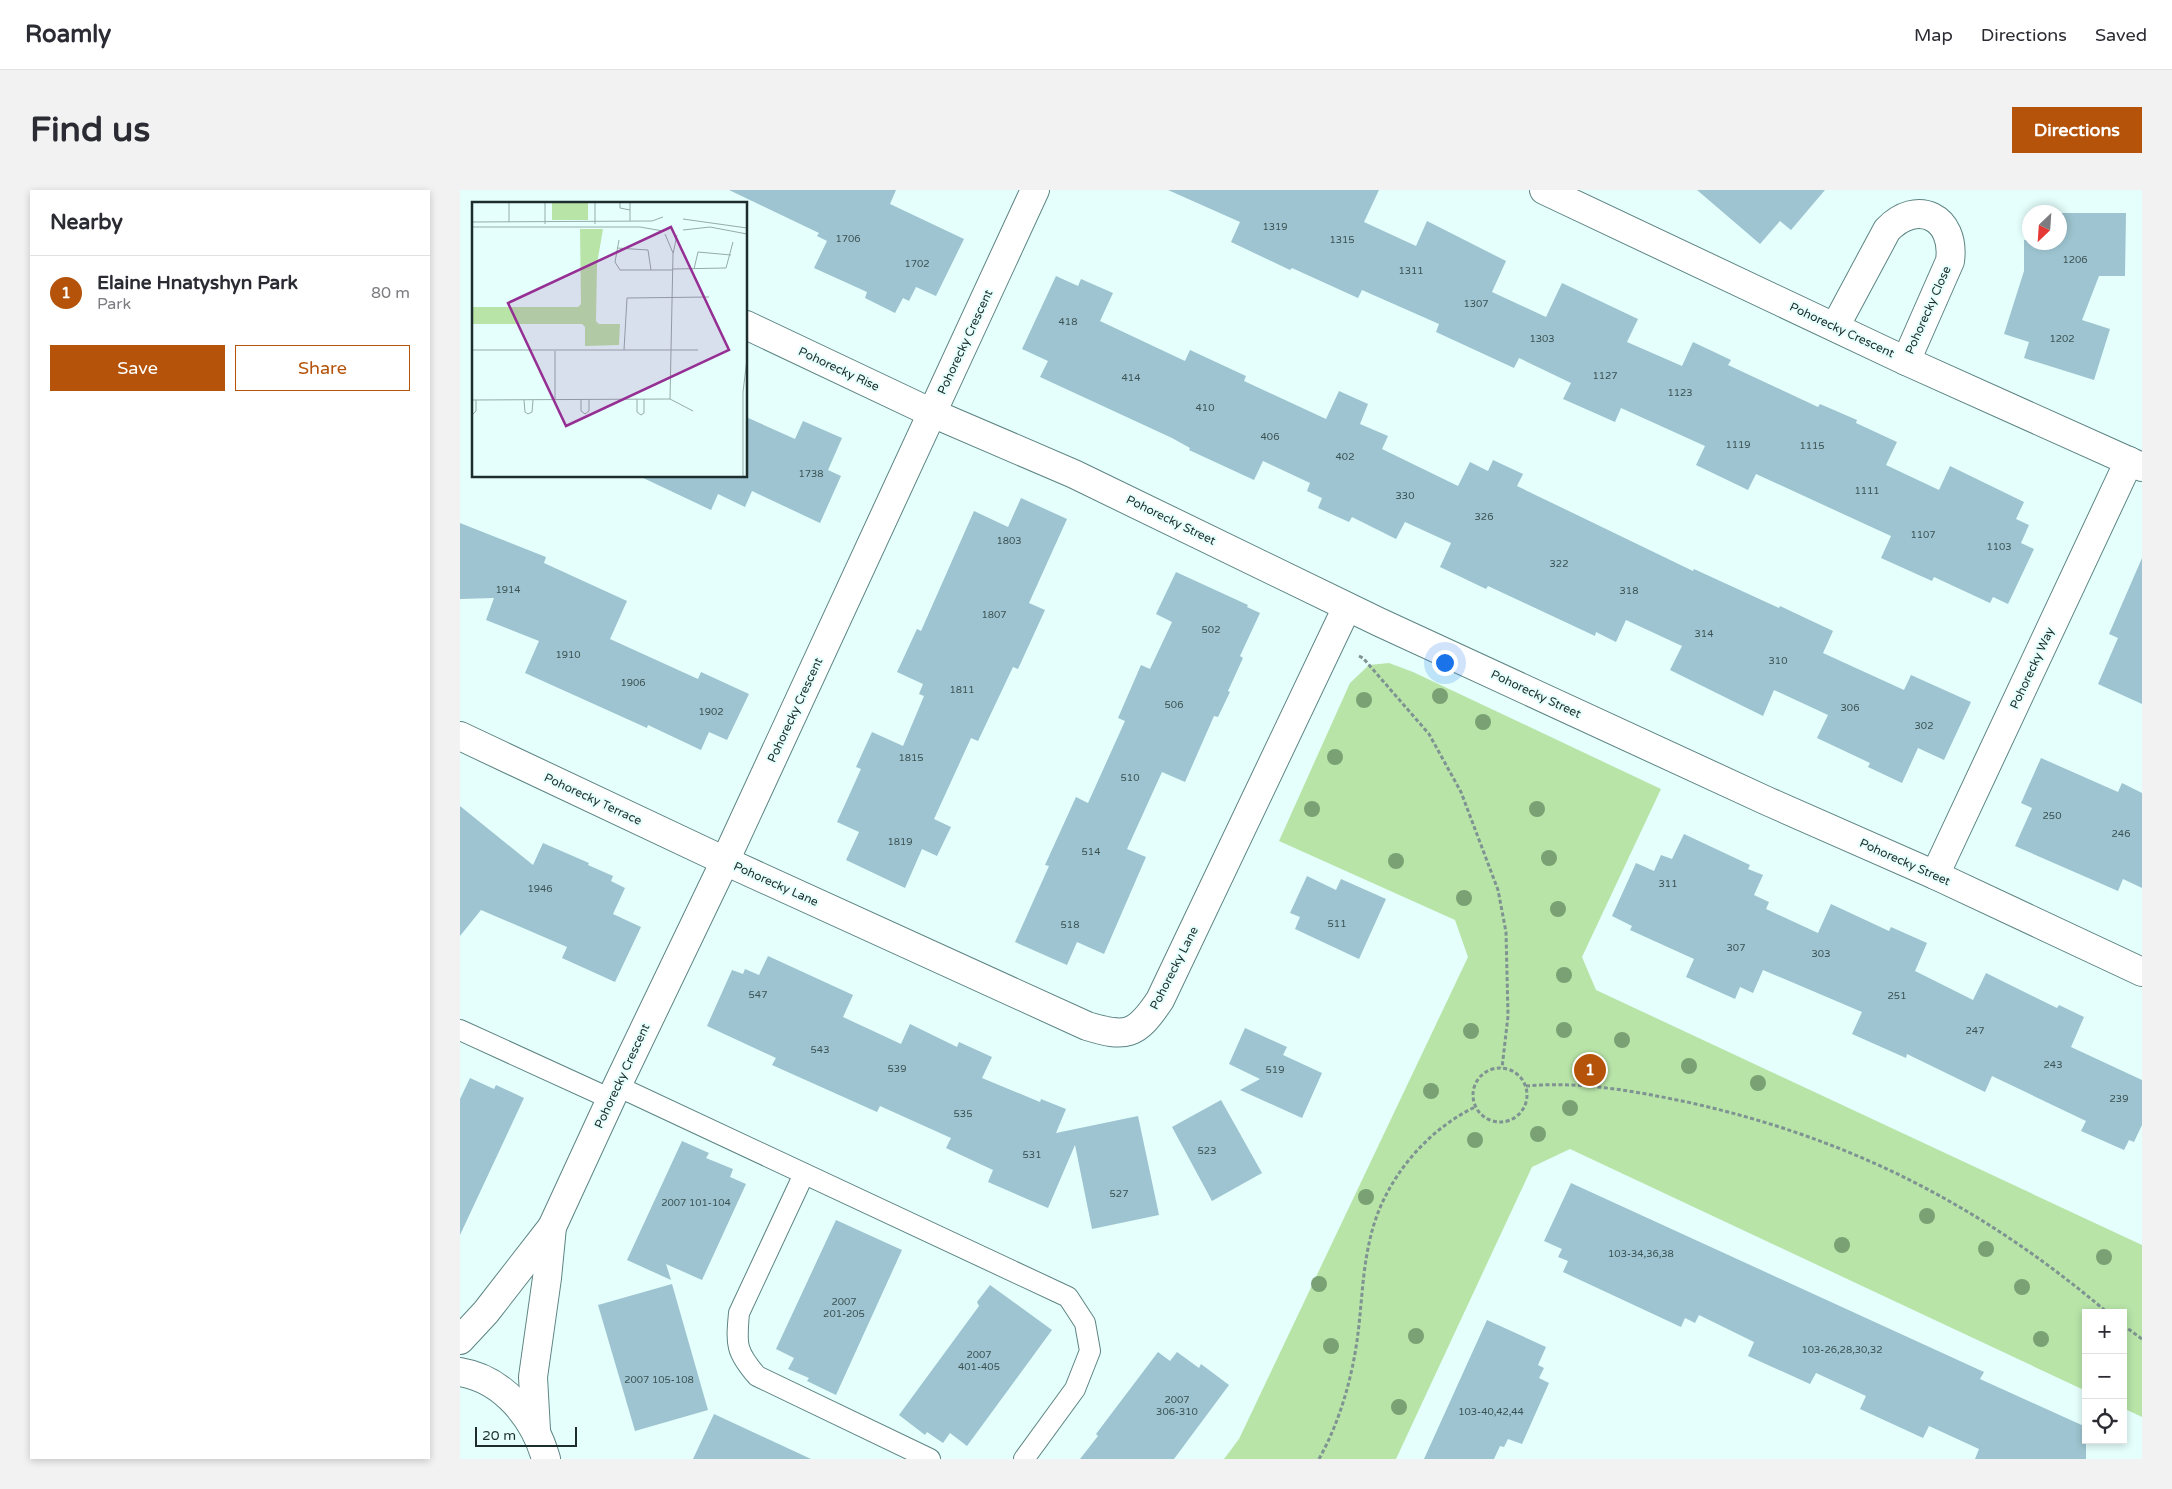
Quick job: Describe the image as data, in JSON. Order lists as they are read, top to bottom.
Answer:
{
  "streets": {
    "street": [
      "Pohorecky Close",
      "Pohorecky Crescent",
      "Pohorecky Rise",
      "Pohorecky Street",
      "Pohorecky Way",
      "Pohorecky Terrace",
      "Pohorecky Lane"
    ]
  },
  "crossings": [
    ["Pohorecky Close", "Pohorecky Crescent"],
    ["Pohorecky Crescent", "Pohorecky Rise"],
    ["Pohorecky Crescent", "Pohorecky Street"],
    ["Pohorecky Crescent", "Pohorecky Way"],
    ["Pohorecky Crescent", "Pohorecky Terrace"],
    ["Pohorecky Crescent", "Pohorecky Lane"],
    ["Pohorecky Rise", "Pohorecky Street"],
    ["Pohorecky Street", "Pohorecky Way"],
    ["Pohorecky Street", "Pohorecky Lane"],
    ["Pohorecky Terrace", "Pohorecky Lane"]
  ],
  "house_numbers": [
    "1319",
    "1706",
    "1315",
    "1206",
    "1702",
    "1311",
    "1307",
    "418",
    "1303",
    "1202",
    "1127",
    "414",
    "1123",
    "410",
    "406",
    "1119",
    "1115",
    "402",
    "1738",
    "1111",
    "330",
    "326",
    "1107",
    "1803",
    "1103",
    "322",
    "1914",
    "318",
    "1807",
    "502",
    "314",
    "1910",
    "310",
    "1906",
    "1811",
    "506",
    "306",
    "1902",
    "302",
    "1815",
    "510",
    "250",
    "246",
    "1819",
    "514",
    "311",
    "1946",
    "511",
    "518",
    "307",
    "303",
    "547",
    "251",
    "247",
    "543",
    "243",
    "539",
    "519",
    "239",
    "535",
    "523",
    "531",
    "527",
    "2007 101-104",
    "103-34,36,38",
    "2007 201-205",
    "103-26,28,30,32",
    "2007 401-405",
    "2007 105-108",
    "2007 306-310",
    "103-40,42,44"
  ],
  "scale_bar": "20 m",
  "north": "bottom left",
  "page": {
    "header": "Roamly",
    "nav": ["Map", "Directions", "Saved"],
    "buttons": [
      "Directions",
      ["Save", "Share"]
    ],
    "title": "Find us",
    "heading": "Nearby",
    "list": [
      {
        "mark": "1",
        "name": "Elaine Hnatyshyn Park",
        "note": "Park",
        "value": "80 m"
      }
    ],
    "pins": "1",
    "map_buttons": ["+", "−"],
    "scale": "20 m"
  }
}
